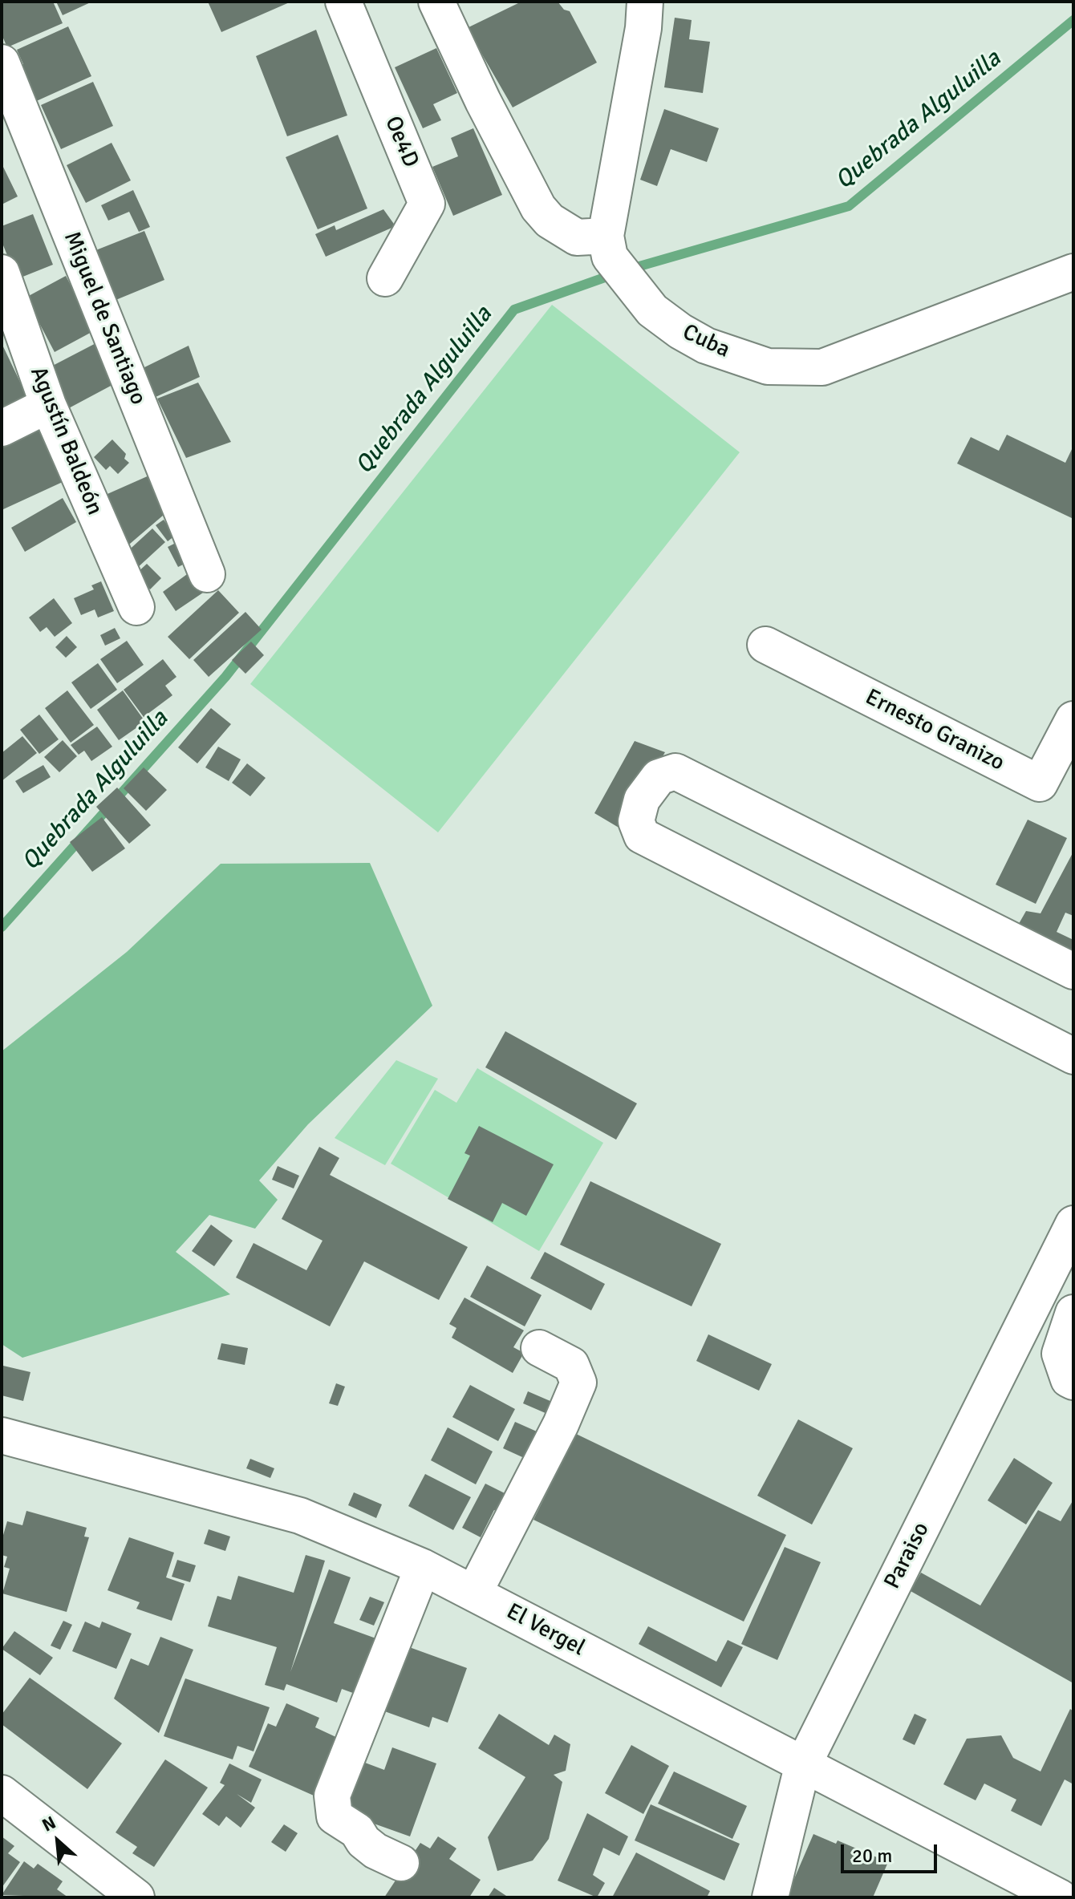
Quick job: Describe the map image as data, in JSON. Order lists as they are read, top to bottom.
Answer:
{
  "streets": {
    "street": [
      "Oe4D",
      "Miguel de Santiago",
      "Cuba",
      "Agustín Baldeón",
      "Ernesto Granizo",
      "Paraiso",
      "El Vergel"
    ]
  },
  "crossings": [
    ["Paraiso", "El Vergel"]
  ],
  "water": ["Quebrada Alguluilla"],
  "scale_bar": "20 m",
  "north": "top left"
}
